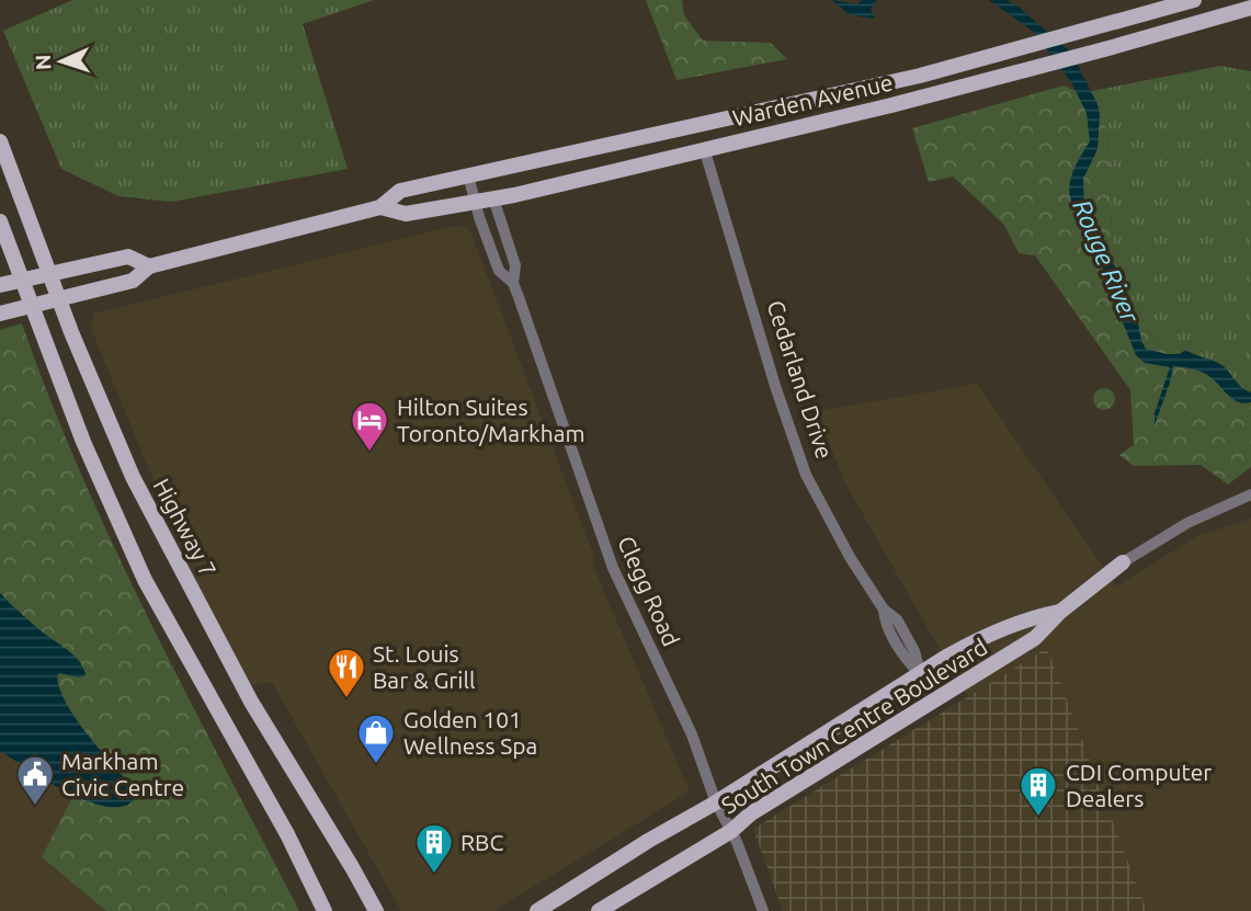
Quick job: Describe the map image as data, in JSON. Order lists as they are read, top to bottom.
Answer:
{
  "streets": {
    "main road": [
      "Warden Avenue",
      "Cedarland Drive",
      "Highway 7",
      "South Town Centre Boulevard"
    ],
    "street": ["Clegg Road"]
  },
  "crossings": [
    ["Warden Avenue", "Cedarland Drive"],
    ["Warden Avenue", "Highway 7"],
    ["Warden Avenue", "Clegg Road"],
    ["Cedarland Drive", "South Town Centre Boulevard"],
    ["Clegg Road", "South Town Centre Boulevard"]
  ],
  "water": ["Rouge River"],
  "places": {
    "hotel": ["Hilton Suites Toronto/Markham"],
    "restaurant": ["St. Louis Bar & Grill"],
    "shop": ["Golden 101 Wellness Spa"],
    "public building": ["Markham Civic Centre"],
    "building": ["CDI Computer Dealers", "RBC"]
  },
  "north": "left"
}
